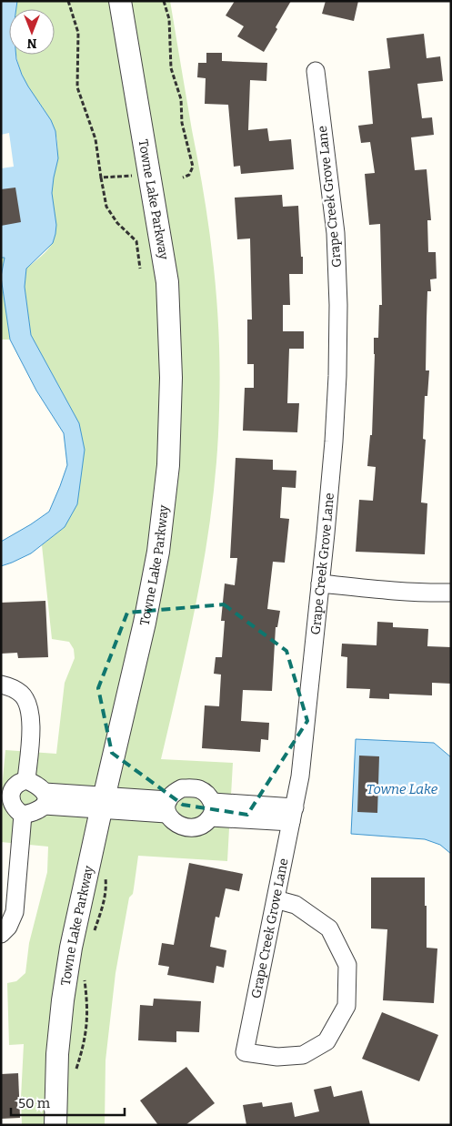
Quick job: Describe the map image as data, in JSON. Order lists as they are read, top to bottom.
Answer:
{
  "streets": {
    "street": ["Grape Creek Grove Lane", "Towne Lake Parkway"]
  },
  "water": ["Towne Lake"],
  "scale_bar": "50 m",
  "north": "bottom"
}
